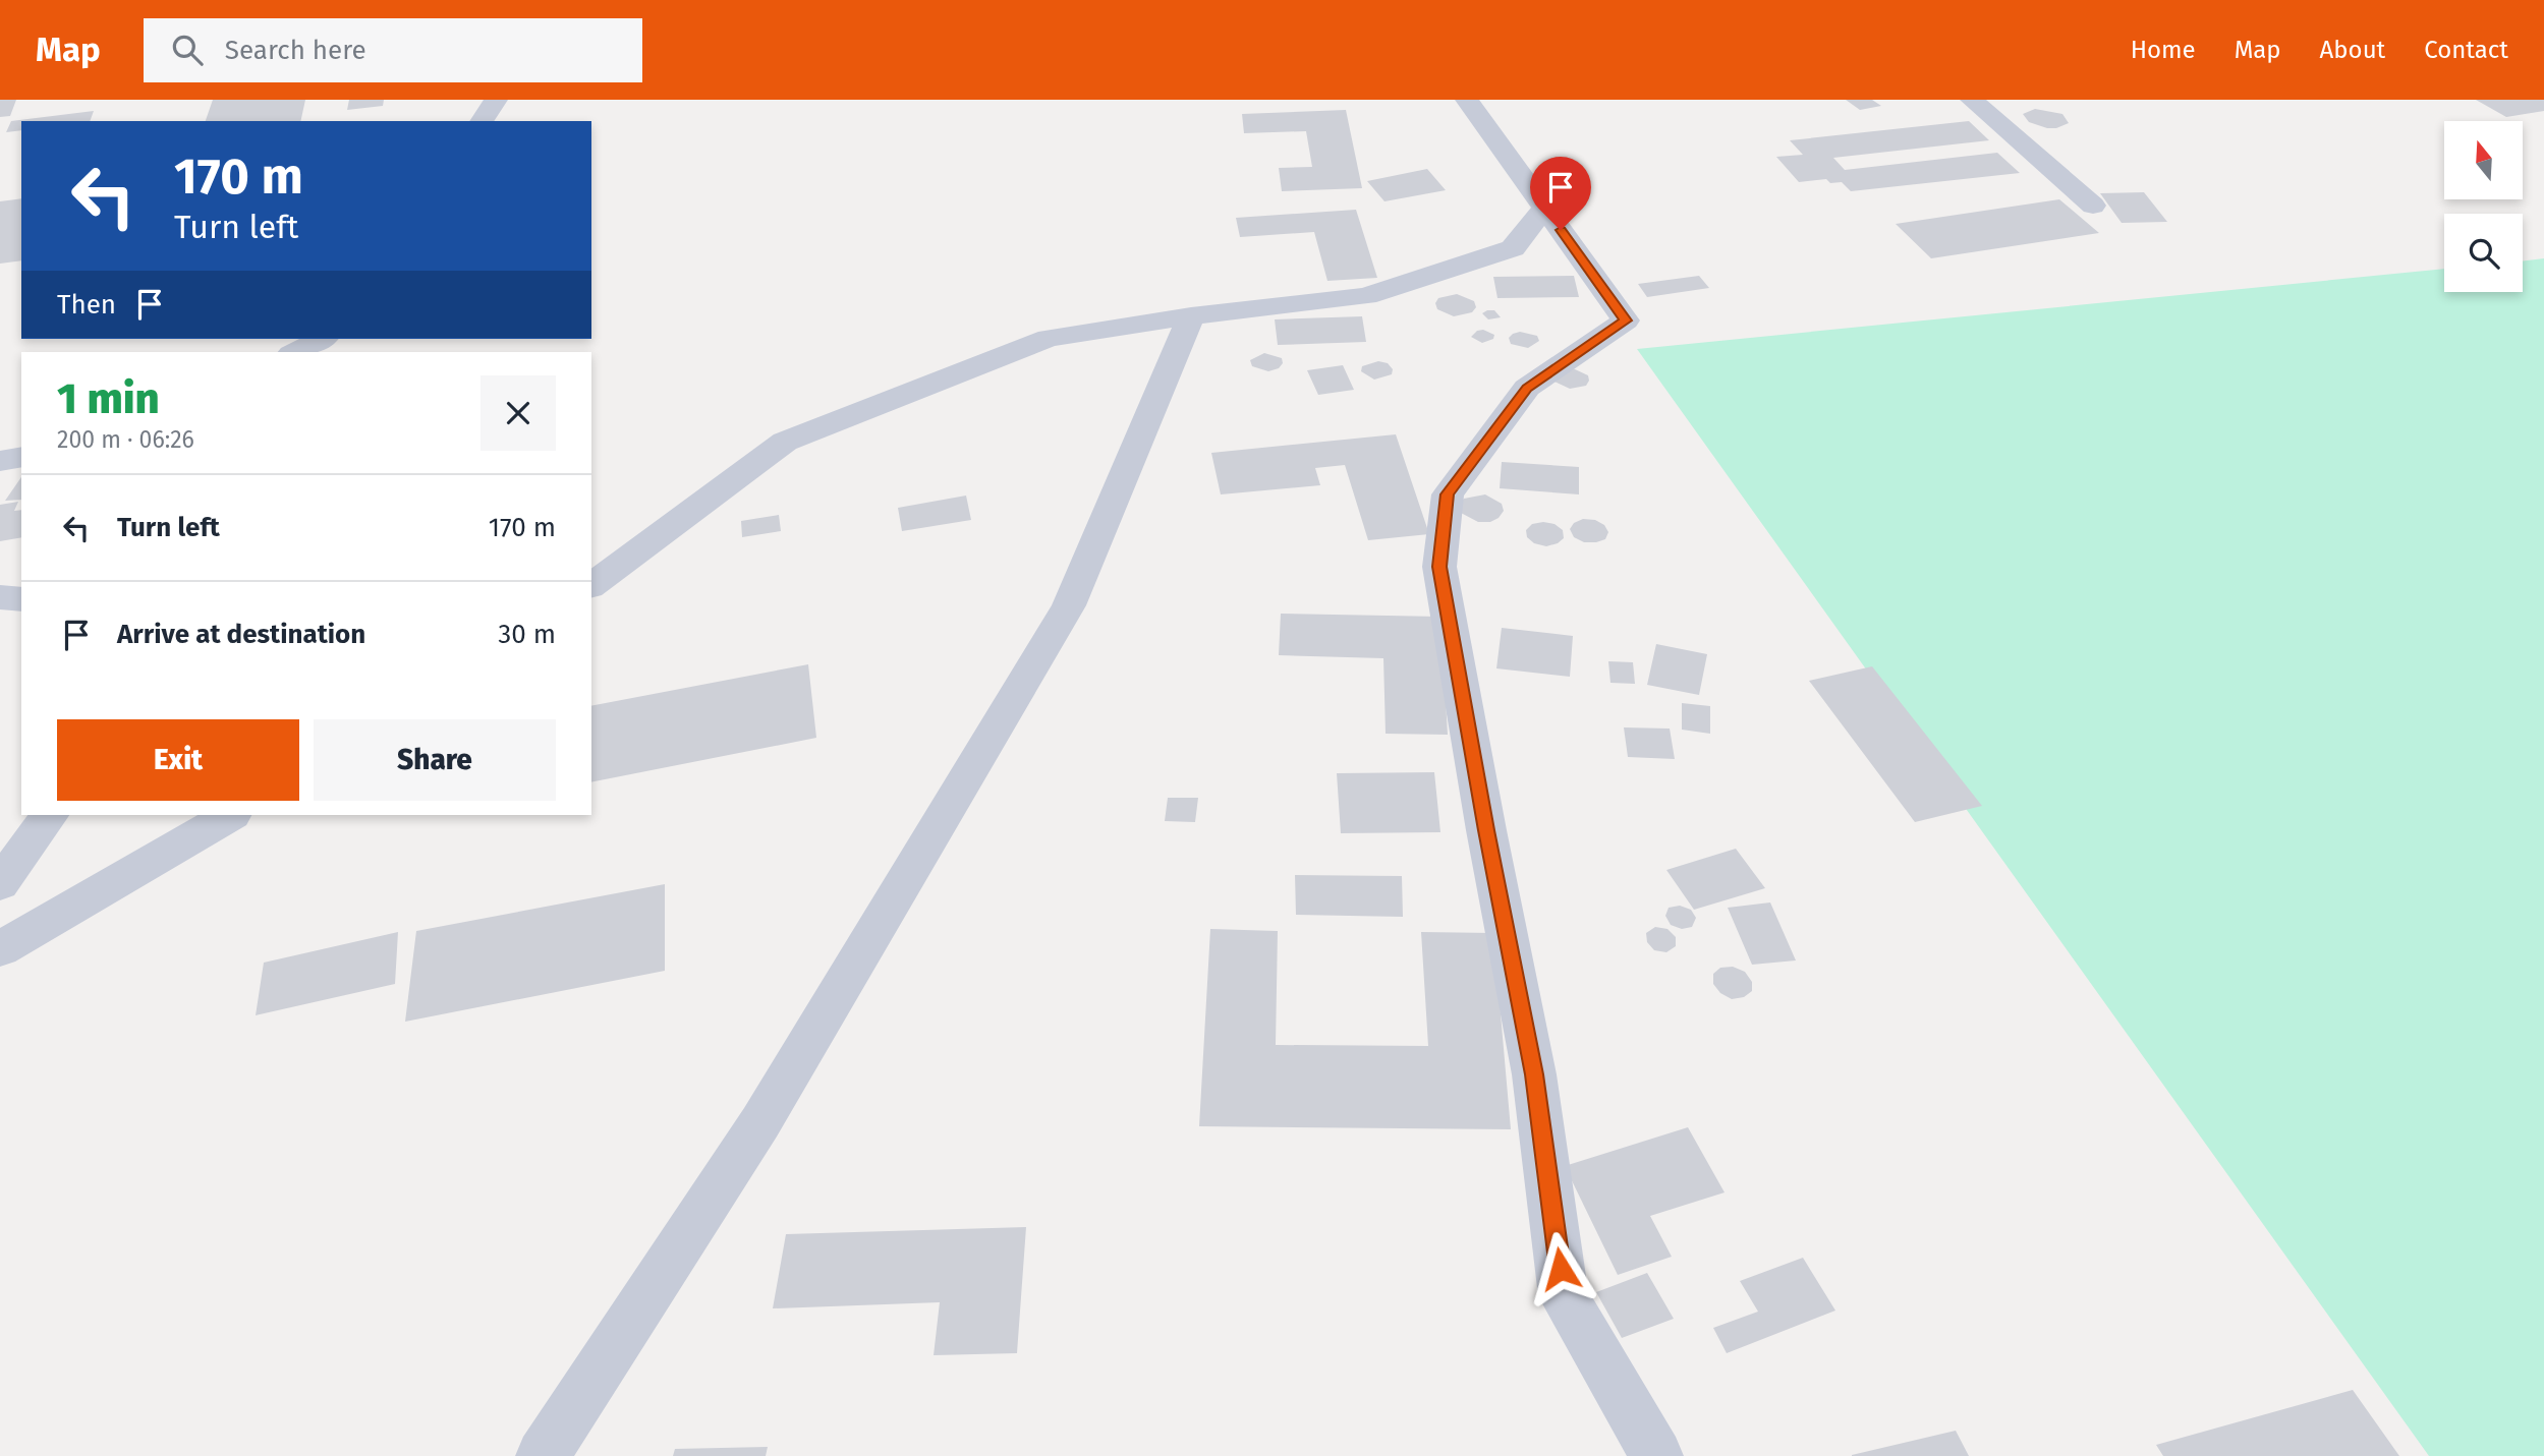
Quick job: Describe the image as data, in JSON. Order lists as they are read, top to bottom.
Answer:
{
  "north": "top",
  "page": {
    "header": "Map",
    "search": "Search here",
    "nav": [
      "Home",
      "Map",
      "About",
      "Contact"
    ],
    "turn": ["170 m", "Turn left"],
    "then": "Then",
    "heading": ["1 min", "200 m · 06:26"],
    "list": [
      {
        "name": "Turn left",
        "value": "170 m"
      },
      {
        "name": "Arrive at destination",
        "value": "30 m"
      }
    ],
    "buttons": ["Exit", "Share"]
  }
}
